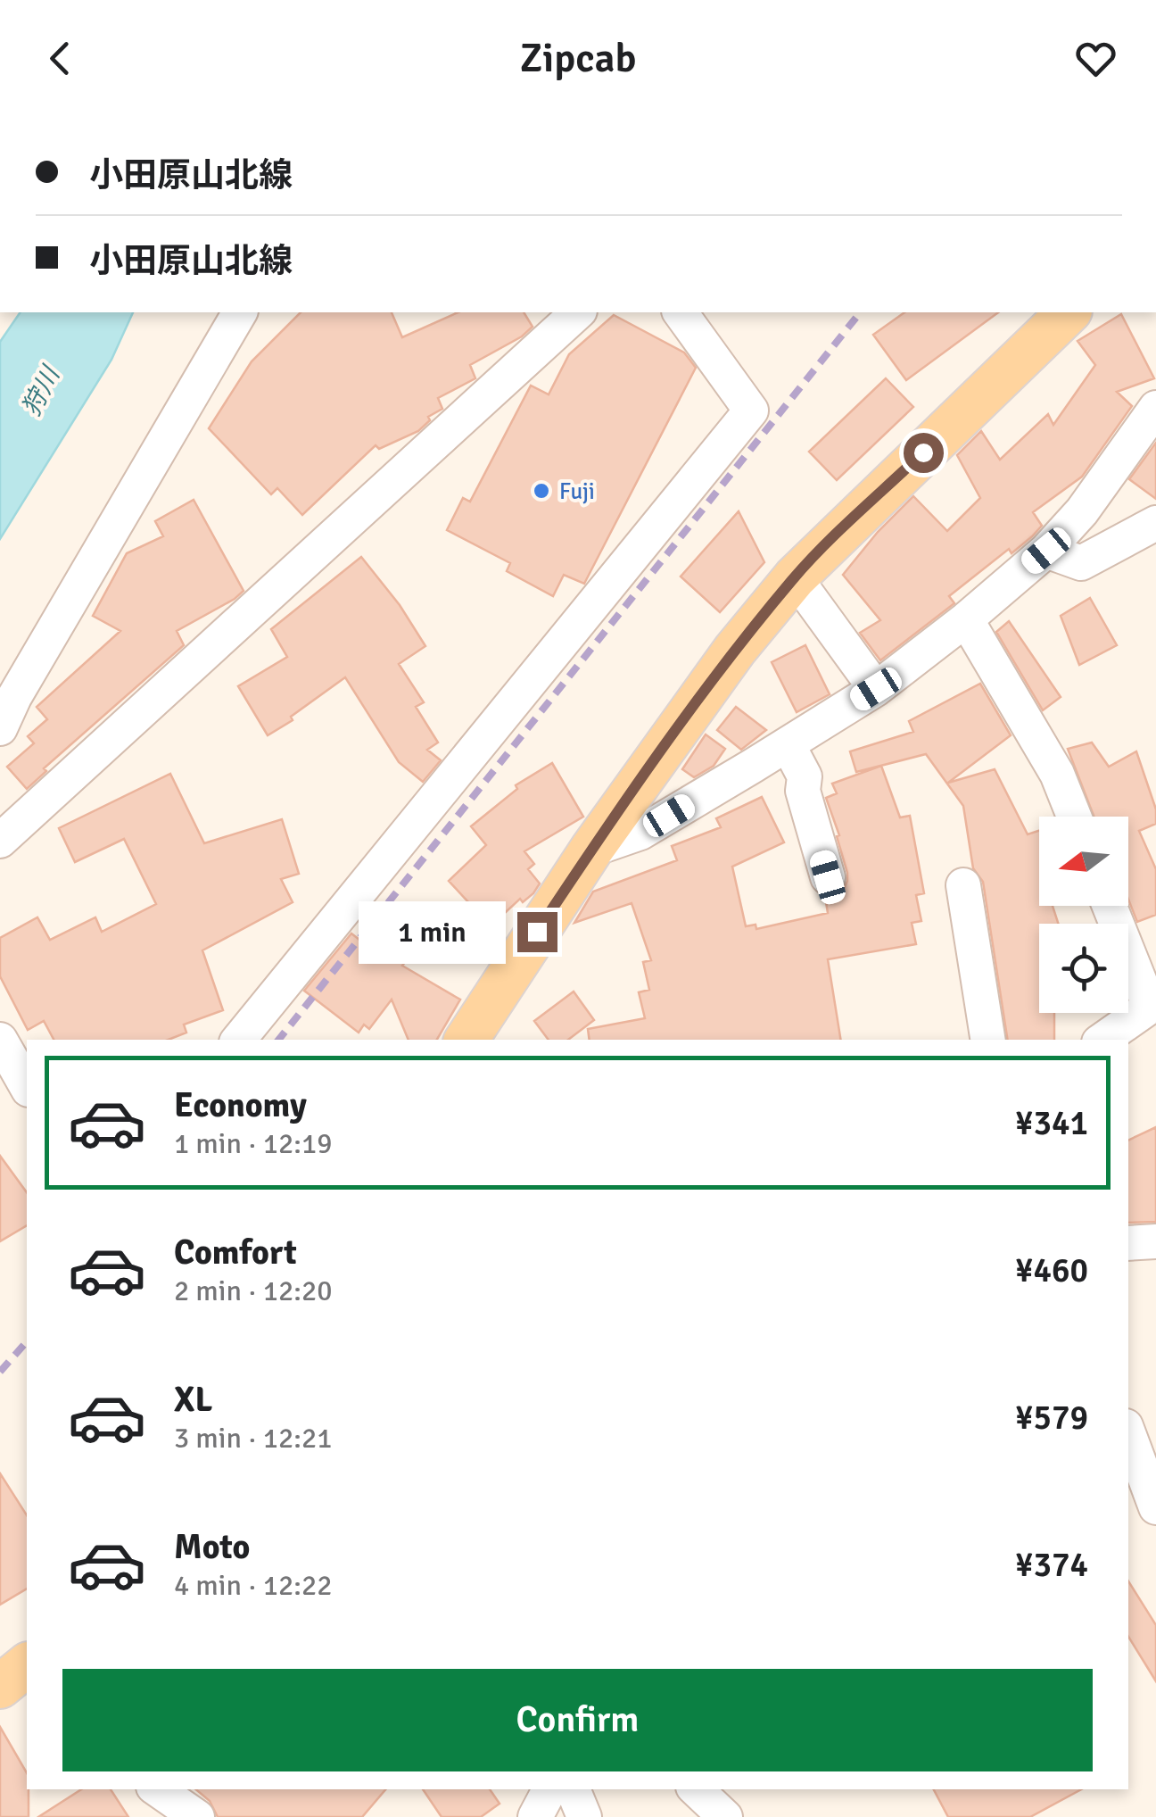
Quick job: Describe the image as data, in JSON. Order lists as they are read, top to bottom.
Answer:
{
  "water": ["狩川"],
  "places": ["Fuji"],
  "north": "left",
  "page": {
    "header": "Zipcab",
    "banner": ["小田原山北線", "小田原山北線"],
    "bubble": "1 min",
    "list": [
      {
        "name": "Economy",
        "note": "1 min · 12:19",
        "value": "¥341"
      },
      {
        "name": "Comfort",
        "note": "2 min · 12:20",
        "value": "¥460"
      },
      {
        "name": "XL",
        "note": "3 min · 12:21",
        "value": "¥579"
      },
      {
        "name": "Moto",
        "note": "4 min · 12:22",
        "value": "¥374"
      }
    ],
    "buttons": "Confirm"
  }
}
